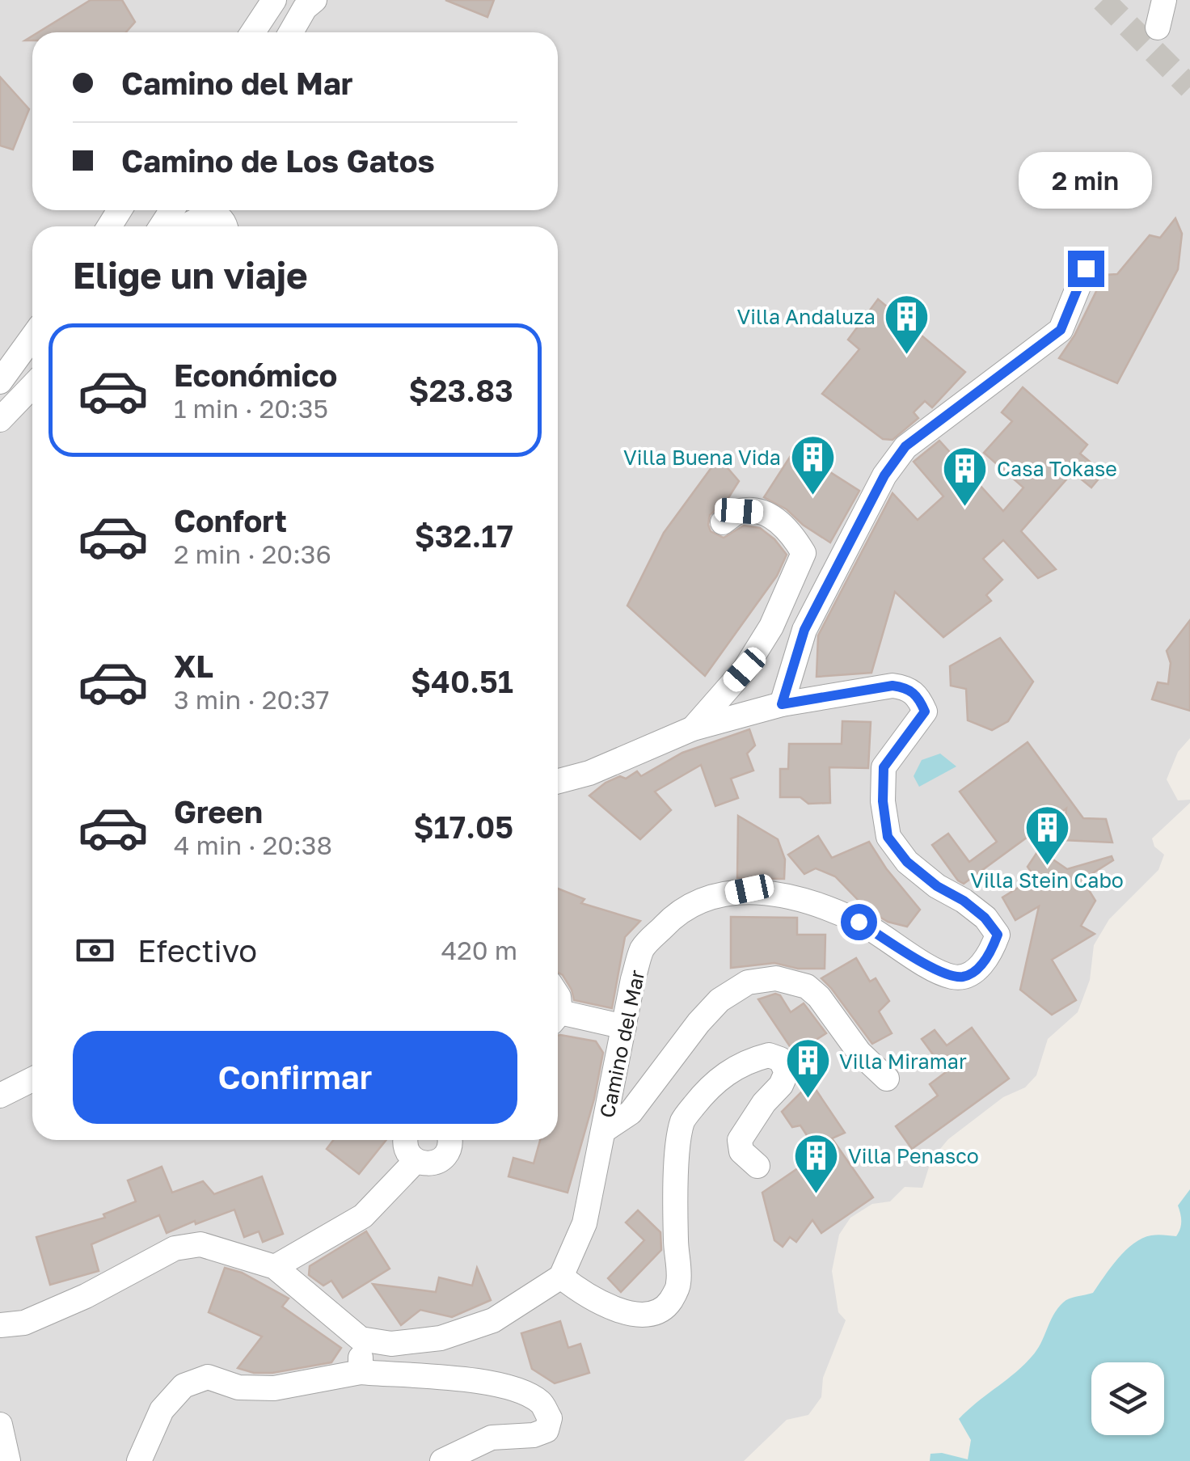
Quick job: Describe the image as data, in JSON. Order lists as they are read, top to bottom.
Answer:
{
  "streets": {
    "street": ["Camino del Mar"]
  },
  "places": {
    "building": [
      "Villa Andaluza",
      "Villa Buena Vida",
      "Casa Tokase",
      "Villa Stein Cabo",
      "Villa Miramar",
      "Villa Penasco"
    ]
  },
  "page": {
    "banner": ["Camino del Mar", "Camino de Los Gatos"],
    "bubble": "2 min",
    "heading": "Elige un viaje",
    "list": [
      {
        "name": "Económico",
        "note": "1 min · 20:35",
        "value": "$23.83"
      },
      {
        "name": "Confort",
        "note": "2 min · 20:36",
        "value": "$32.17"
      },
      {
        "name": "XL",
        "note": "3 min · 20:37",
        "value": "$40.51"
      },
      {
        "name": "Green",
        "note": "4 min · 20:38",
        "value": "$17.05"
      }
    ],
    "pay": ["Efectivo", "420 m"],
    "buttons": "Confirmar"
  }
}
